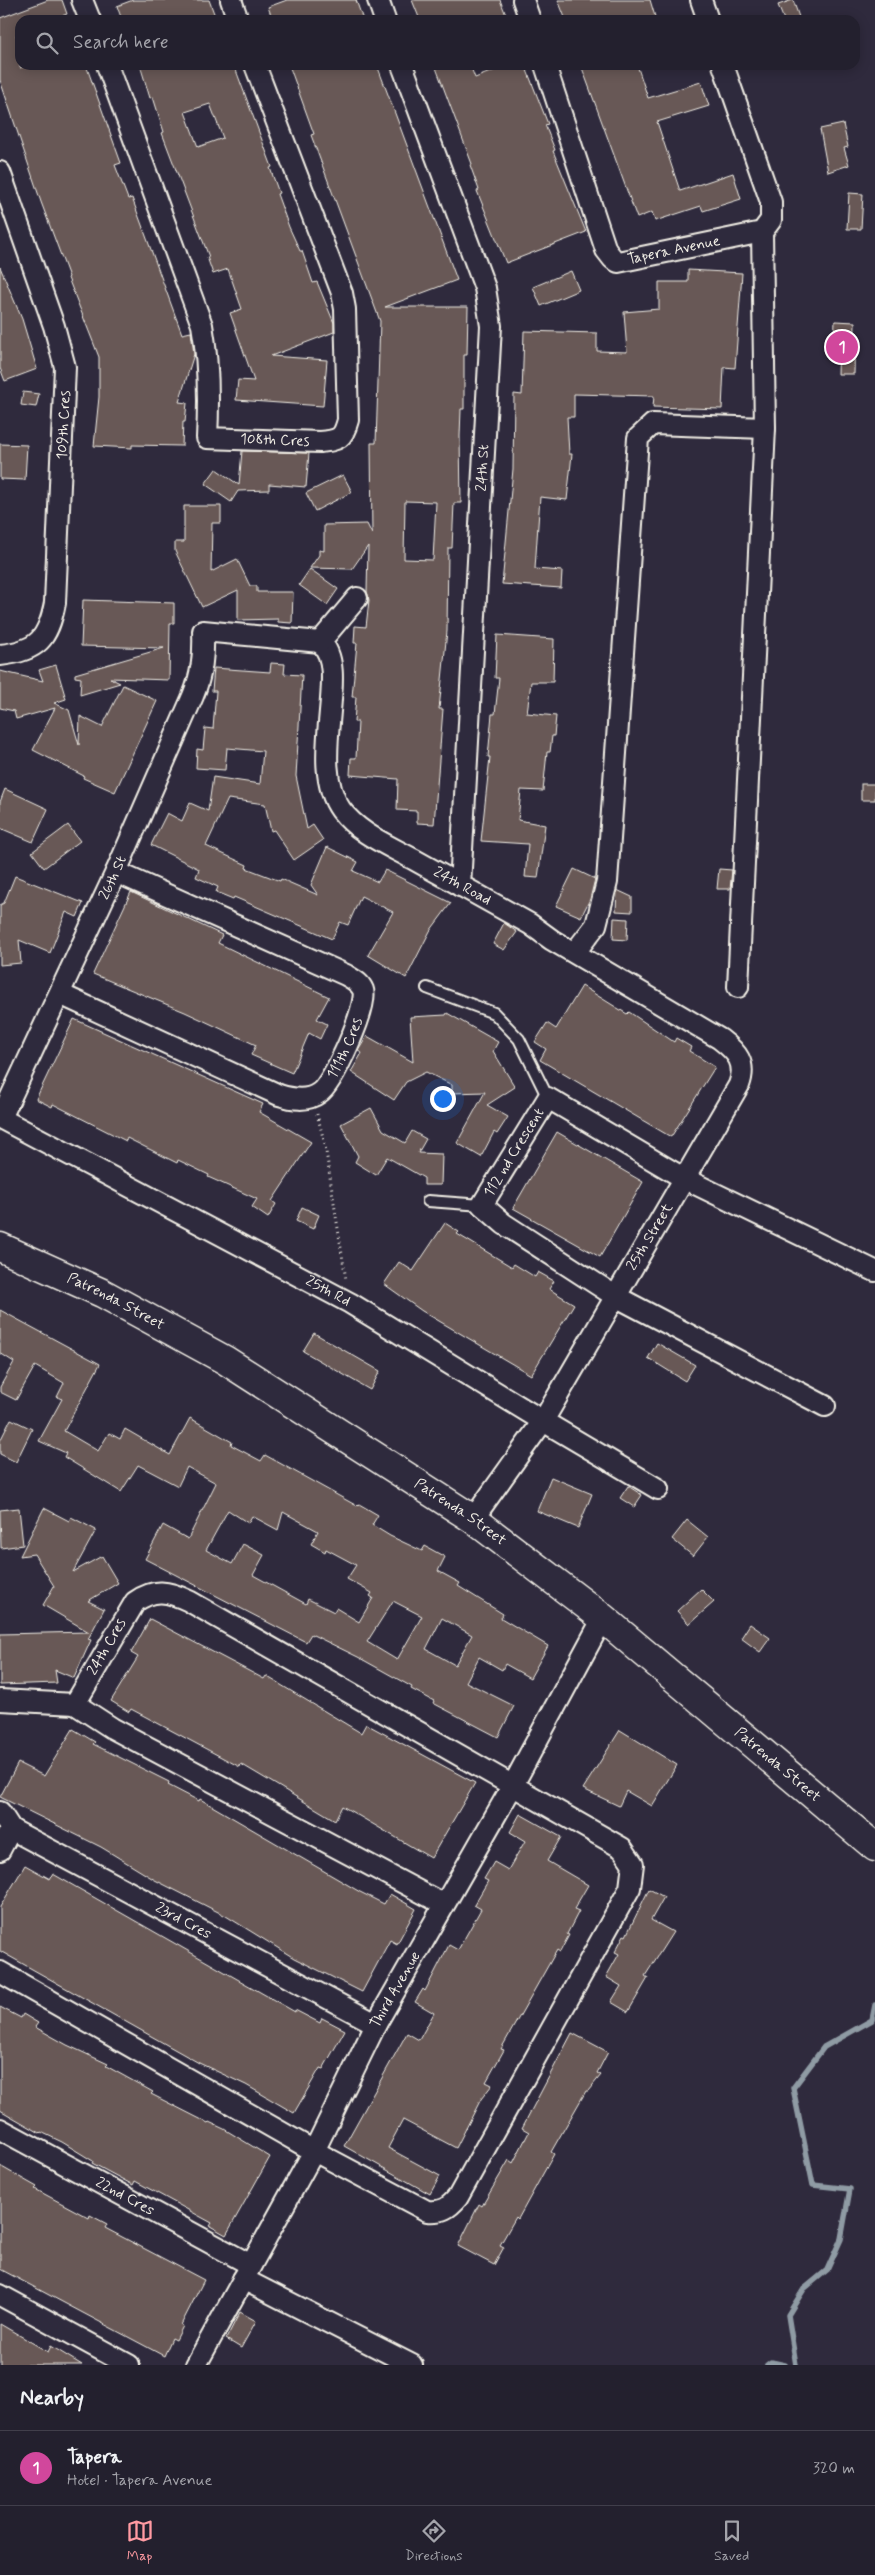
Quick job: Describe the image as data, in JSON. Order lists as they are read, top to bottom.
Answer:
{
  "streets": {
    "street": [
      "Tapera Avenue",
      "109th Cres",
      "108th Cres",
      "24th St",
      "26th St",
      "24th Road",
      "111th Cres",
      "112 nd Crescent",
      "25th Street",
      "25th Rd",
      "Patrenda Street",
      "24th Cres",
      "23rd Cres",
      "Third Avenue",
      "22nd Cres"
    ]
  },
  "crossings": [
    ["24th St", "24th Road"],
    ["26th St", "24th Road"],
    ["26th St", "111th Cres"],
    ["26th St", "25th Rd"],
    ["24th Road", "25th Street"],
    ["112 nd Crescent", "25th Street"],
    ["25th Street", "25th Rd"],
    ["Patrenda Street", "Third Avenue"],
    ["24th Cres", "Third Avenue"],
    ["23rd Cres", "Third Avenue"],
    ["Third Avenue", "22nd Cres"]
  ],
  "page": {
    "search": "Search here",
    "pins": "1",
    "heading": "Nearby",
    "list": [
      {
        "mark": "1",
        "name": "Tapera",
        "note": "Hotel · Tapera Avenue",
        "value": "320 m"
      }
    ],
    "nav": ["Map", "Directions", "Saved"]
  }
}
